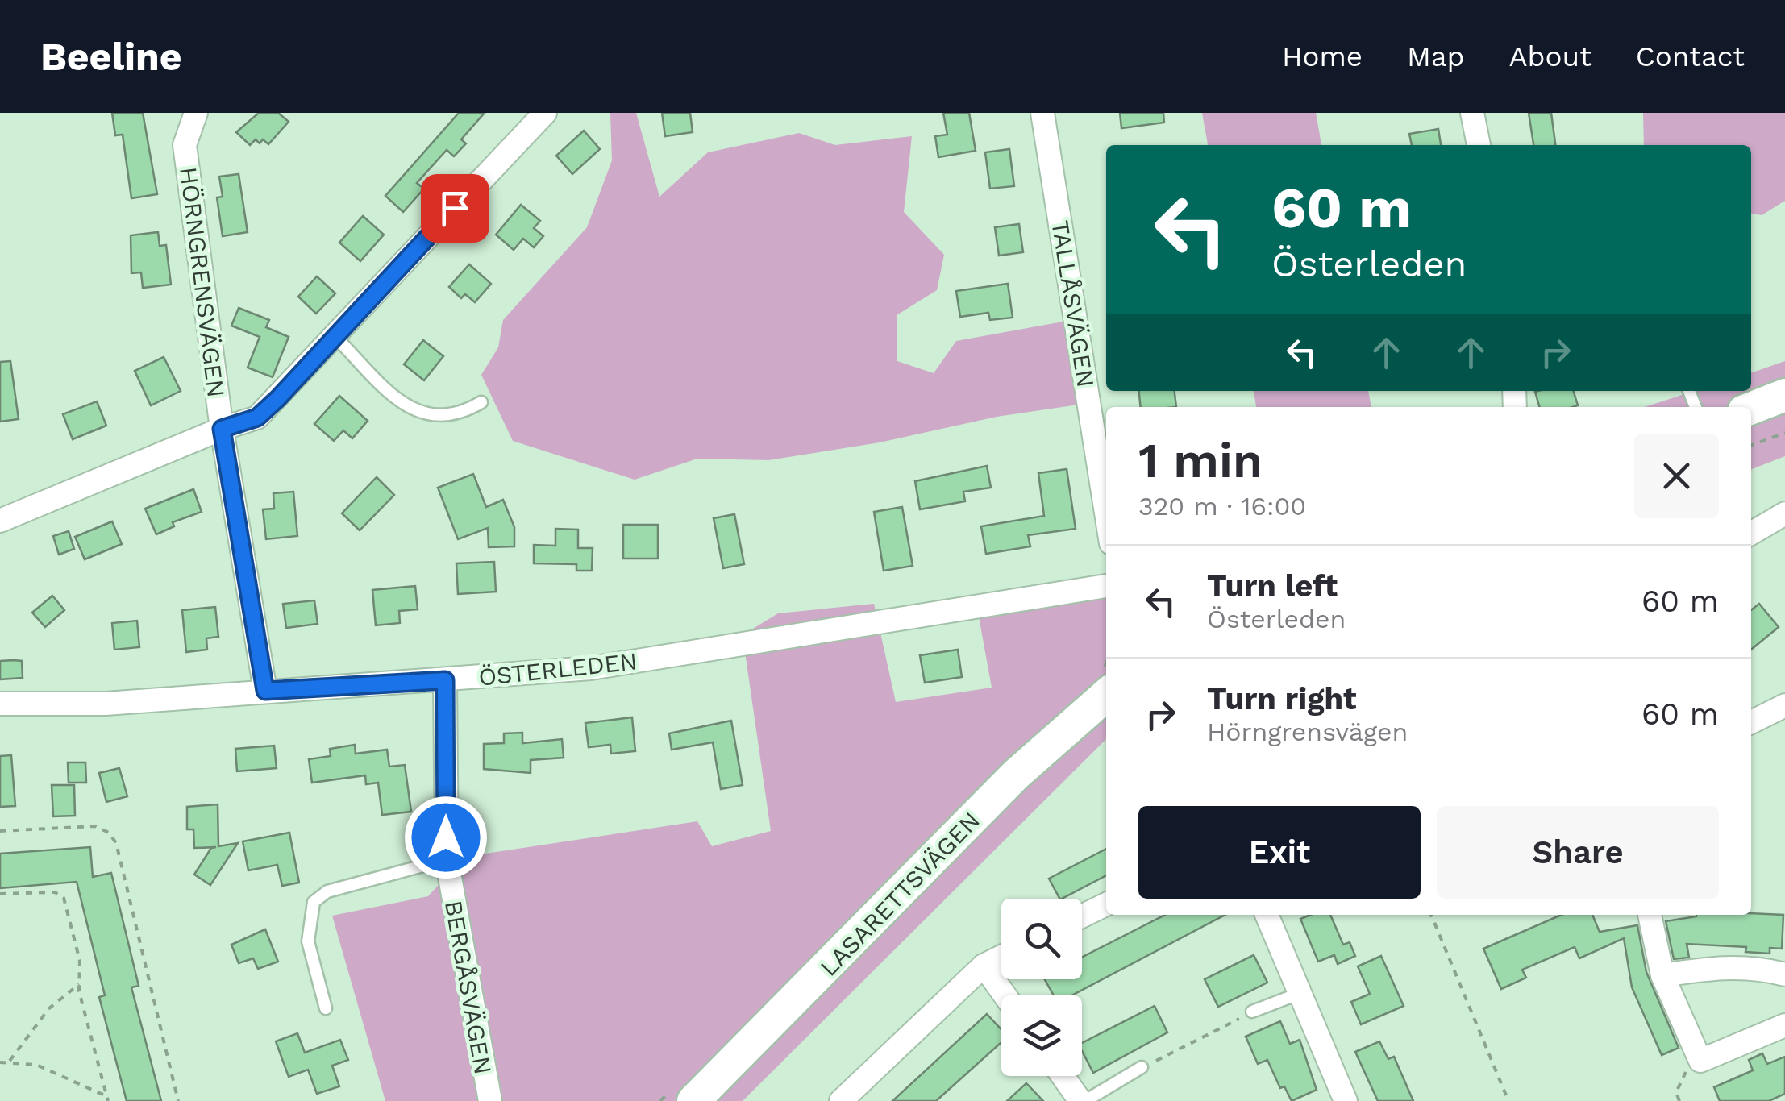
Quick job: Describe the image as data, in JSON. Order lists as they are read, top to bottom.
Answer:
{
  "streets": {
    "street": [
      "HÖRNGRENSVÄGEN",
      "TALLÅSVÄGEN",
      "ÖSTERLEDEN",
      "LASARETTSVÄGEN",
      "BERGÅSVÄGEN"
    ]
  },
  "crossings": [
    ["HÖRNGRENSVÄGEN", "ÖSTERLEDEN"],
    ["ÖSTERLEDEN", "BERGÅSVÄGEN"]
  ],
  "page": {
    "header": "Beeline",
    "nav": [
      "Home",
      "Map",
      "About",
      "Contact"
    ],
    "turn": ["60 m", "Österleden"],
    "heading": ["1 min", "320 m · 16:00"],
    "list": [
      {
        "name": "Turn left",
        "note": "Österleden",
        "value": "60 m"
      },
      {
        "name": "Turn right",
        "note": "Hörngrensvägen",
        "value": "60 m"
      }
    ],
    "buttons": ["Exit", "Share"]
  }
}
